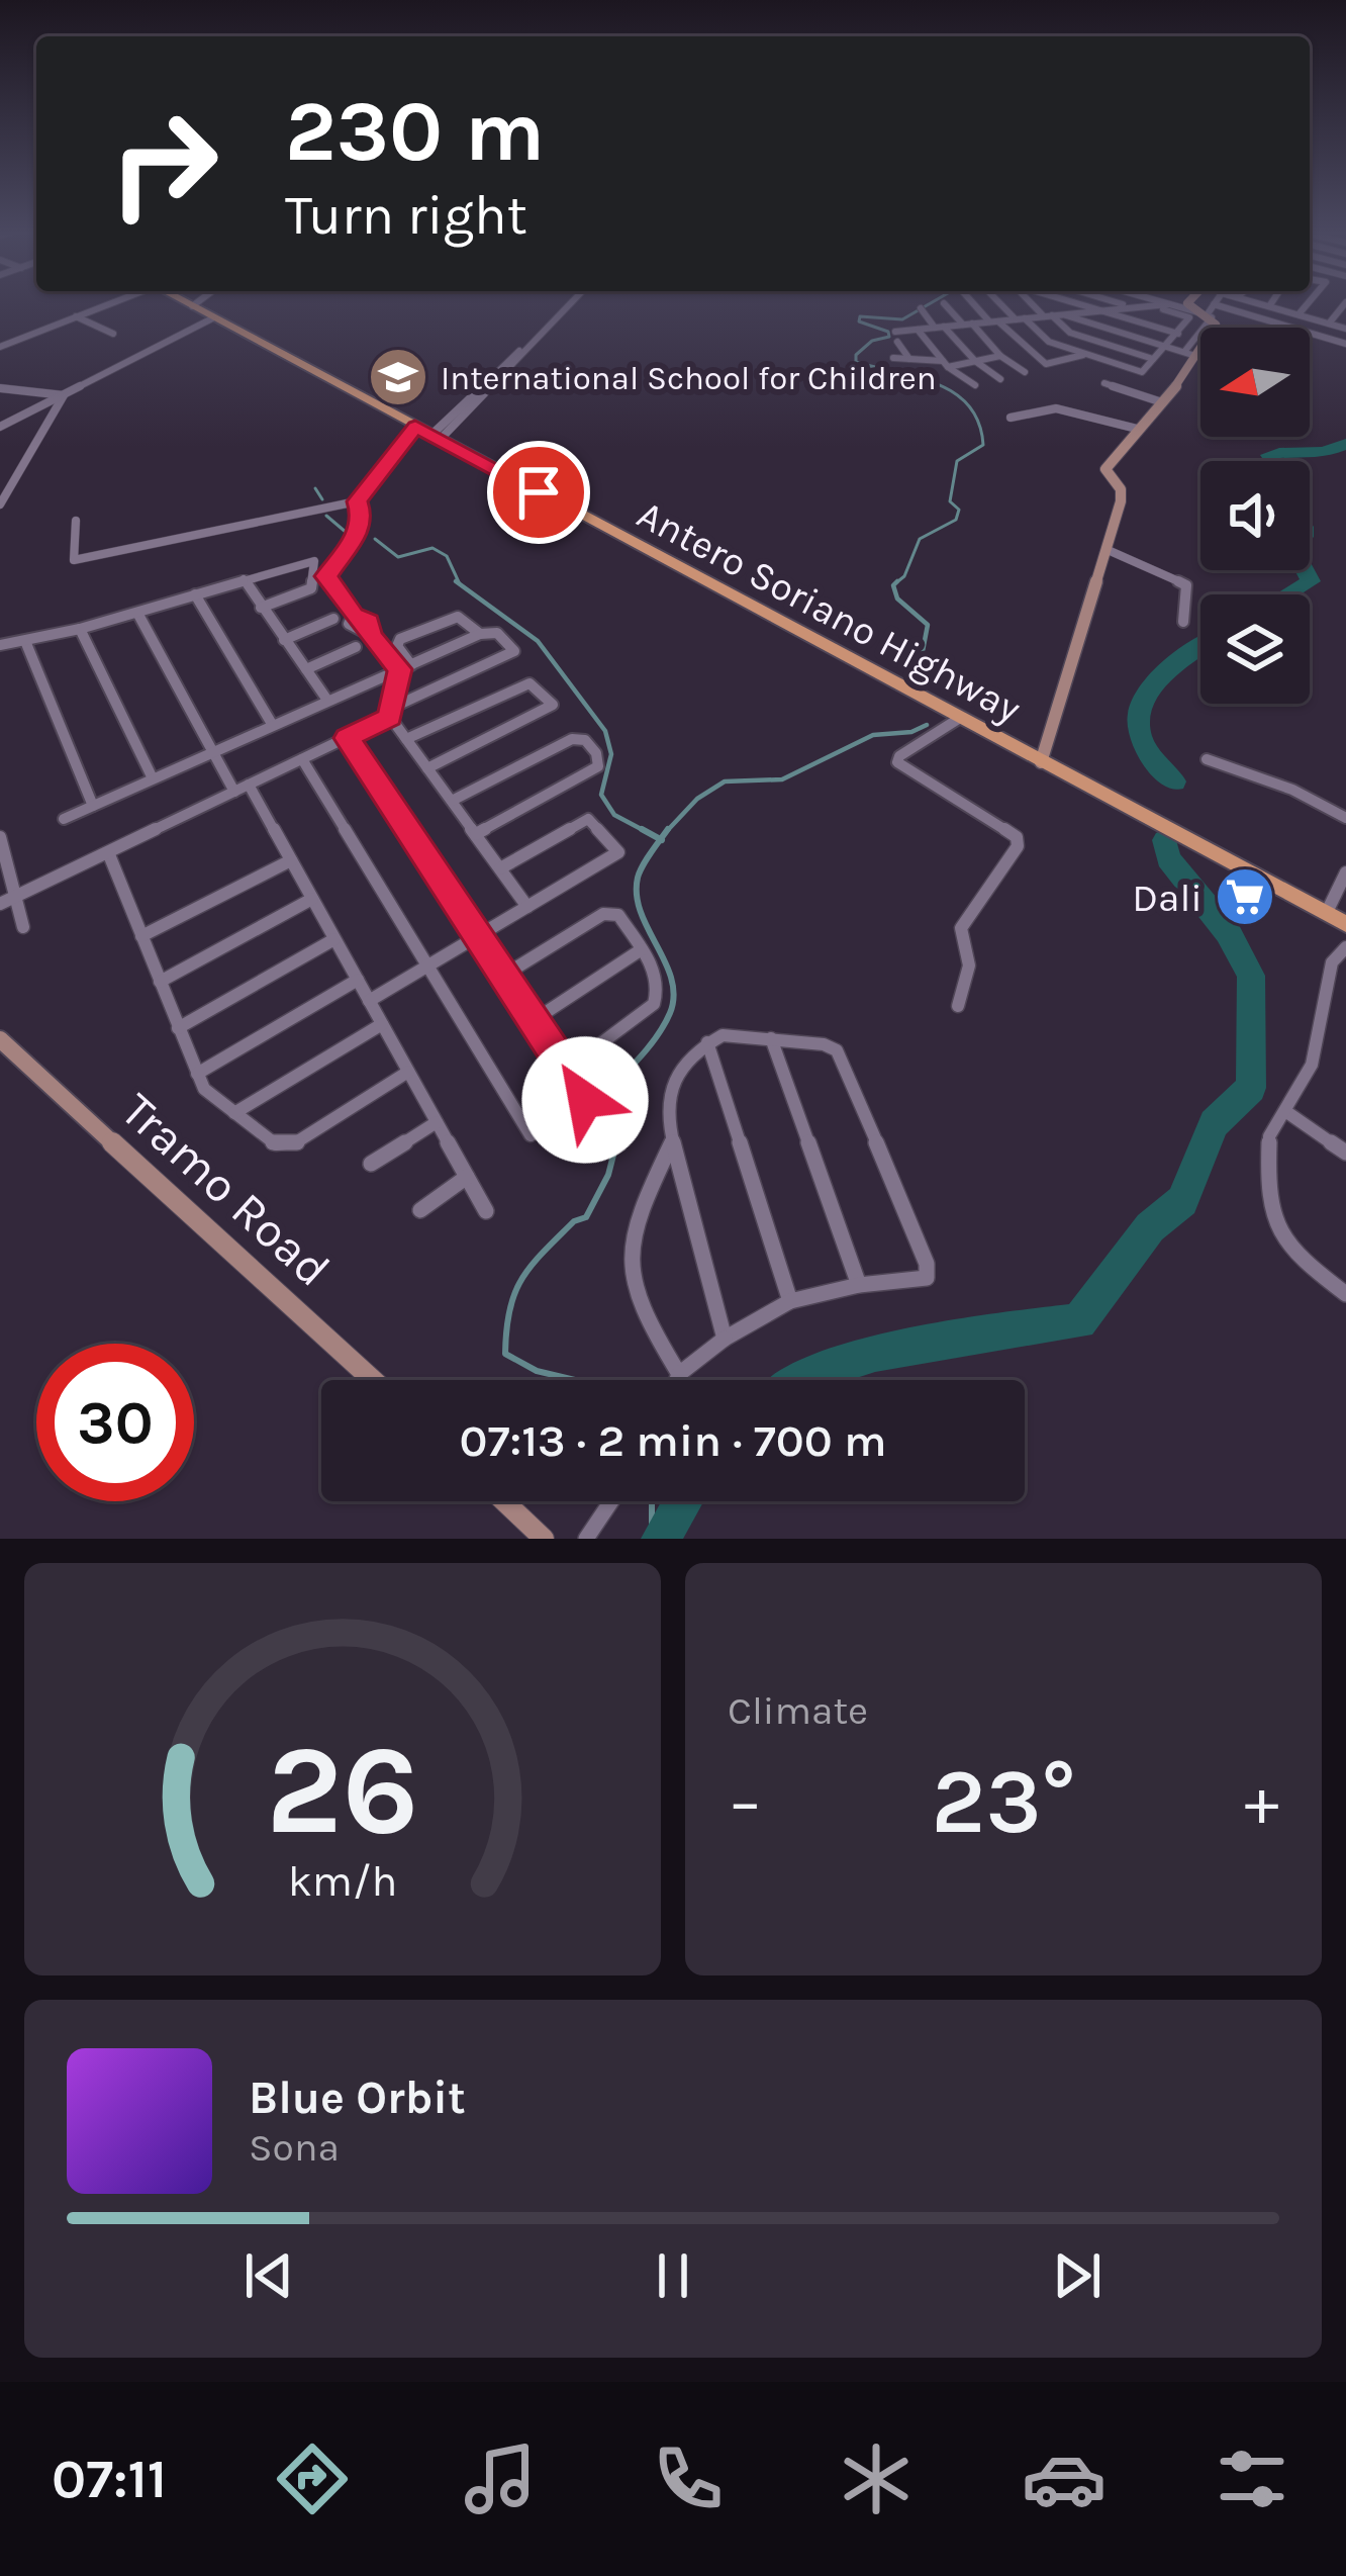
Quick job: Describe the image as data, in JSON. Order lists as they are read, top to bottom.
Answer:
{
  "streets": {
    "main road": ["Antero Soriano Highway"],
    "street": ["Tramo Road"]
  },
  "places": {
    "school or university": ["International School for Children"],
    "supermarket": ["Dali"]
  },
  "north": "left",
  "page": {
    "turn": ["230 m", "Turn right"],
    "limit": "30",
    "trip": "07:13 · 2 min · 700 m",
    "tile": "Climate",
    "heat": ["−", "23°", "+"],
    "song": ["Blue Orbit", "Sona"],
    "tabs": "07:11",
    "gauge": ["26", "km/h"]
  }
}
